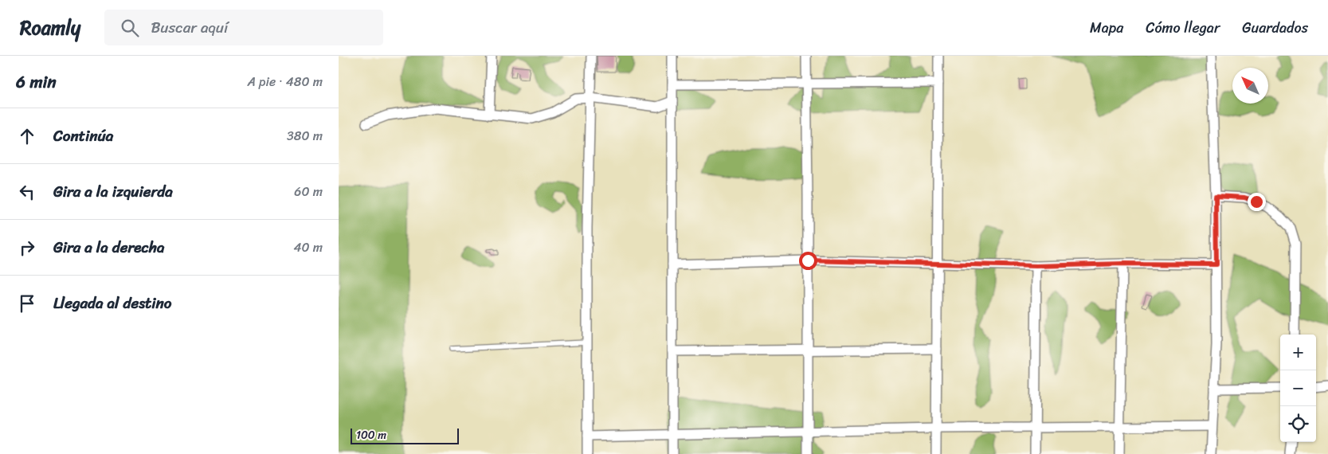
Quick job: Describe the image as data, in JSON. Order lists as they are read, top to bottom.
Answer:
{
  "scale_bar": "100 m",
  "north": "top left",
  "page": {
    "header": "Roamly",
    "search": "Buscar aquí",
    "nav": ["Mapa", "Cómo llegar", "Guardados"],
    "heading": ["6 min", "A pie · 480 m"],
    "list": [
      ["Continúa", "380 m"],
      ["Gira a la izquierda", "60 m"],
      ["Gira a la derecha", "40 m"],
      "Llegada al destino"
    ],
    "map_buttons": ["+", "−"],
    "scale": "100 m"
  }
}
